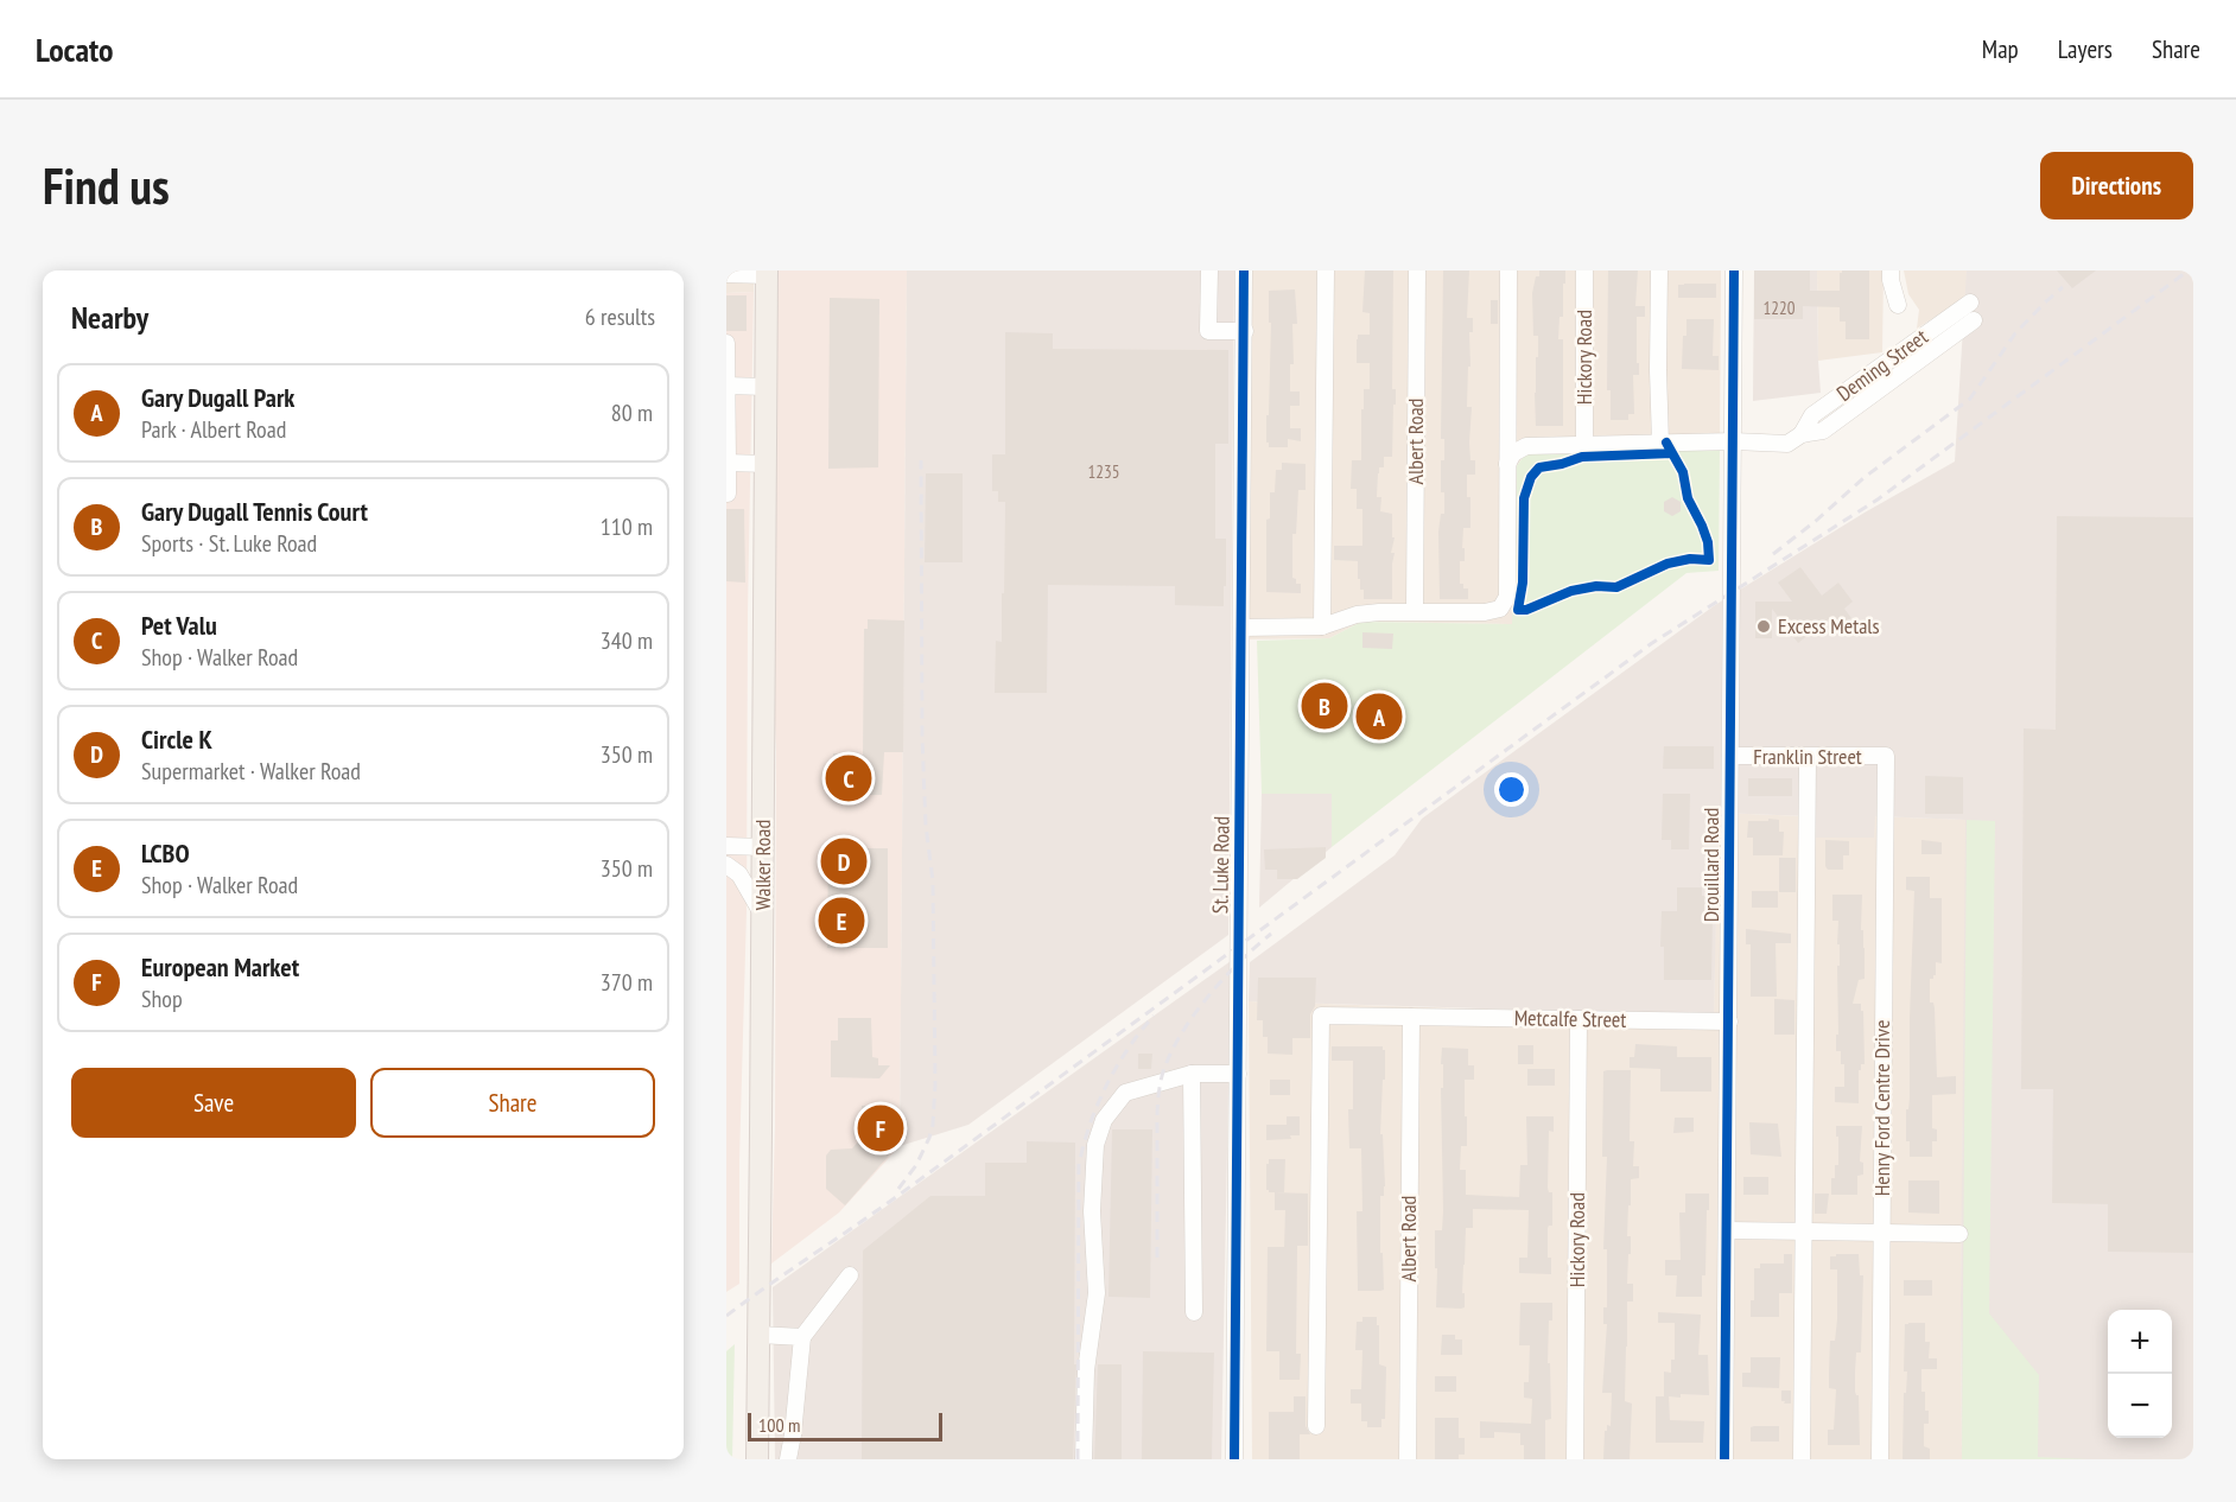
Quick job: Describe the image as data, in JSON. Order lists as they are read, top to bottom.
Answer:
{
  "streets": {
    "main road": ["Walker Road"],
    "street": [
      "Hickory Road",
      "Deming Street",
      "Albert Road",
      "Franklin Street",
      "St. Luke Road",
      "Drouillard Road",
      "Metcalfe Street",
      "Henry Ford Centre Drive"
    ]
  },
  "crossings": [
    ["Hickory Road", "Deming Street"],
    ["Hickory Road", "Metcalfe Street"],
    ["Deming Street", "Drouillard Road"],
    ["Albert Road", "Metcalfe Street"],
    ["Franklin Street", "Drouillard Road"],
    ["Franklin Street", "Henry Ford Centre Drive"],
    ["Drouillard Road", "Metcalfe Street"]
  ],
  "places": ["Excess Metals"],
  "house_numbers": ["1220", "1235"],
  "scale_bar": "100 m",
  "page": {
    "header": "Locato",
    "nav": ["Map", "Layers", "Share"],
    "buttons": [
      "Directions",
      ["Save", "Share"]
    ],
    "title": "Find us",
    "heading": ["Nearby", "6 results"],
    "list": [
      {
        "mark": "A",
        "name": "Gary Dugall Park",
        "note": "Park · Albert Road",
        "value": "80 m"
      },
      {
        "mark": "B",
        "name": "Gary Dugall Tennis Court",
        "note": "Sports · St. Luke Road",
        "value": "110 m"
      },
      {
        "mark": "C",
        "name": "Pet Valu",
        "note": "Shop · Walker Road",
        "value": "340 m"
      },
      {
        "mark": "D",
        "name": "Circle K",
        "note": "Supermarket · Walker Road",
        "value": "350 m"
      },
      {
        "mark": "E",
        "name": "LCBO",
        "note": "Shop · Walker Road",
        "value": "350 m"
      },
      {
        "mark": "F",
        "name": "European Market",
        "note": "Shop",
        "value": "370 m"
      }
    ],
    "pins": [
      "B",
      "A",
      "C",
      "D",
      "E",
      "F"
    ],
    "map_buttons": ["+", "−"],
    "scale": "100 m"
  }
}
